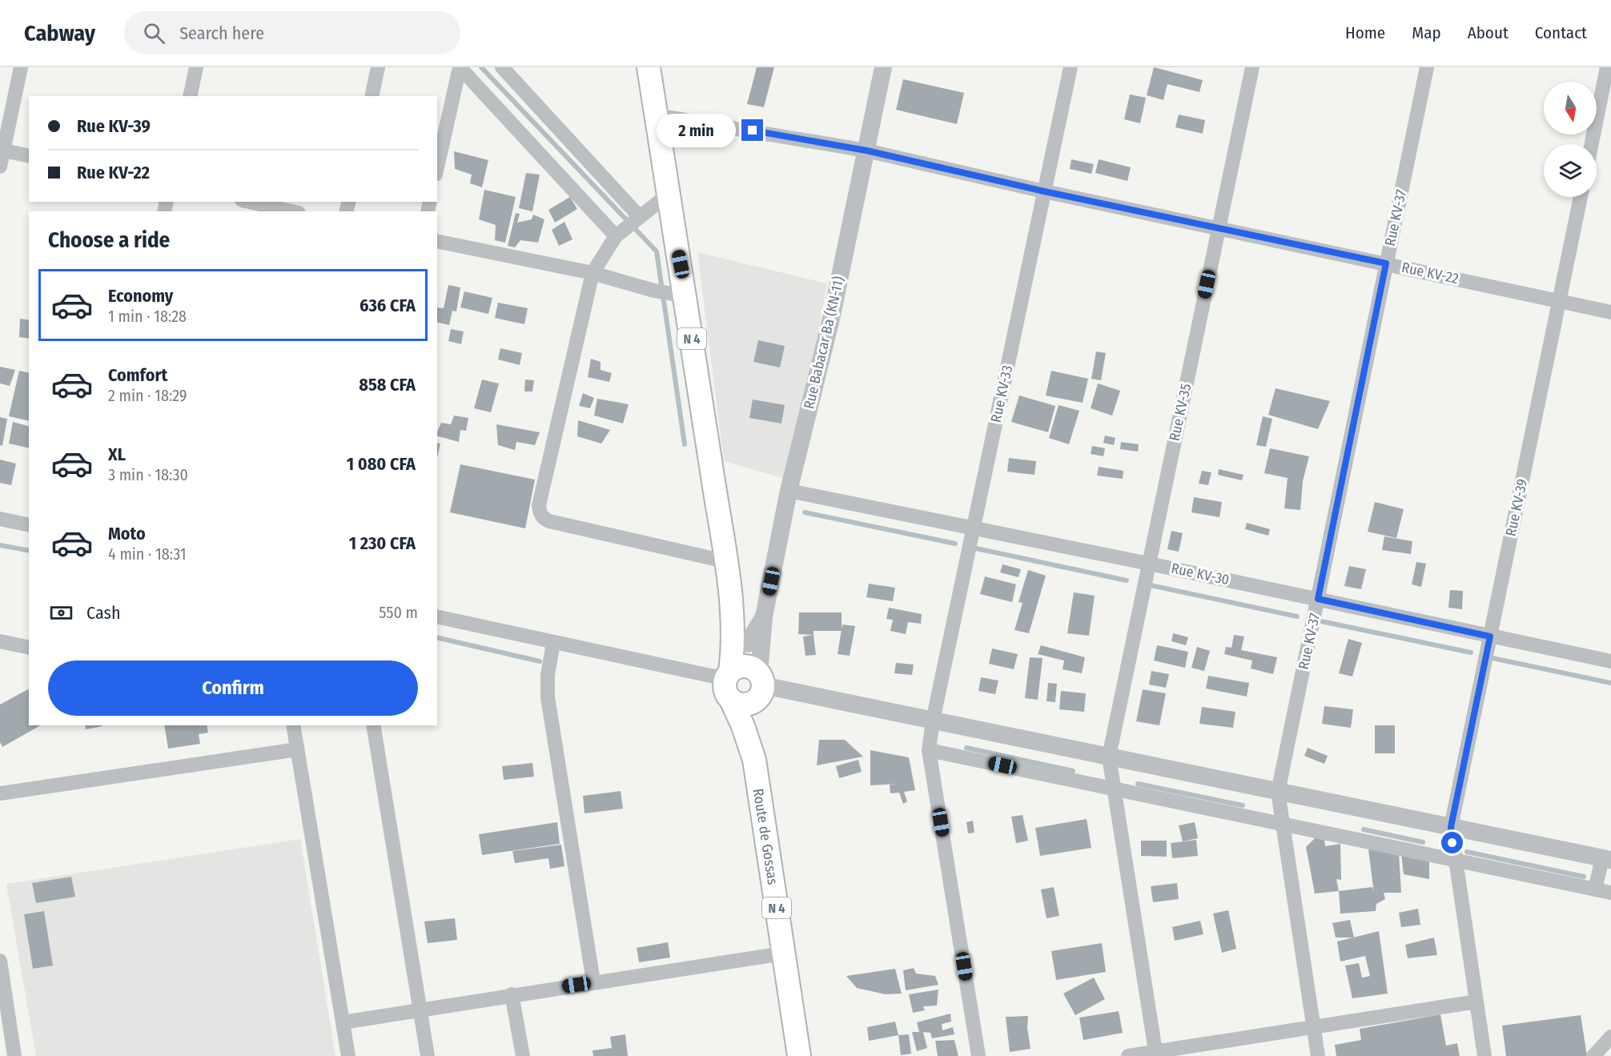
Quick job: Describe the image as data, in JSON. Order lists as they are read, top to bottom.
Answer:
{
  "streets": {
    "main road": ["N 4", "Route de Gossas"],
    "street": [
      "Rue KV-37",
      "Rue KV-22",
      "Rue Babacar Ba (KN-11)",
      "Rue KV-33",
      "Rue KV-35",
      "Rue KV-39",
      "Rue KV-30"
    ]
  },
  "crossings": [
    ["Rue KV-37", "Rue KV-22"],
    ["Rue KV-37", "Rue KV-30"],
    ["Rue KV-22", "N 4"],
    ["Rue KV-22", "Rue Babacar Ba (KN-11)"],
    ["Rue KV-22", "Rue KV-33"],
    ["Rue KV-22", "Rue KV-35"],
    ["Rue KV-22", "Rue KV-39"],
    ["N 4", "Rue Babacar Ba (KN-11)"],
    ["N 4", "Route de Gossas"],
    ["Rue Babacar Ba (KN-11)", "Rue KV-30"],
    ["Rue KV-33", "Rue KV-30"],
    ["Rue KV-35", "Rue KV-30"],
    ["Rue KV-39", "Rue KV-30"]
  ],
  "north": "bottom",
  "page": {
    "header": "Cabway",
    "search": "Search here",
    "nav": [
      "Home",
      "Map",
      "About",
      "Contact"
    ],
    "banner": ["Rue KV-39", "Rue KV-22"],
    "bubble": "2 min",
    "heading": "Choose a ride",
    "list": [
      {
        "name": "Economy",
        "note": "1 min · 18:28",
        "value": "636 CFA"
      },
      {
        "name": "Comfort",
        "note": "2 min · 18:29",
        "value": "858 CFA"
      },
      {
        "name": "XL",
        "note": "3 min · 18:30",
        "value": "1 080 CFA"
      },
      {
        "name": "Moto",
        "note": "4 min · 18:31",
        "value": "1 230 CFA"
      }
    ],
    "pay": ["Cash", "550 m"],
    "buttons": "Confirm"
  }
}
